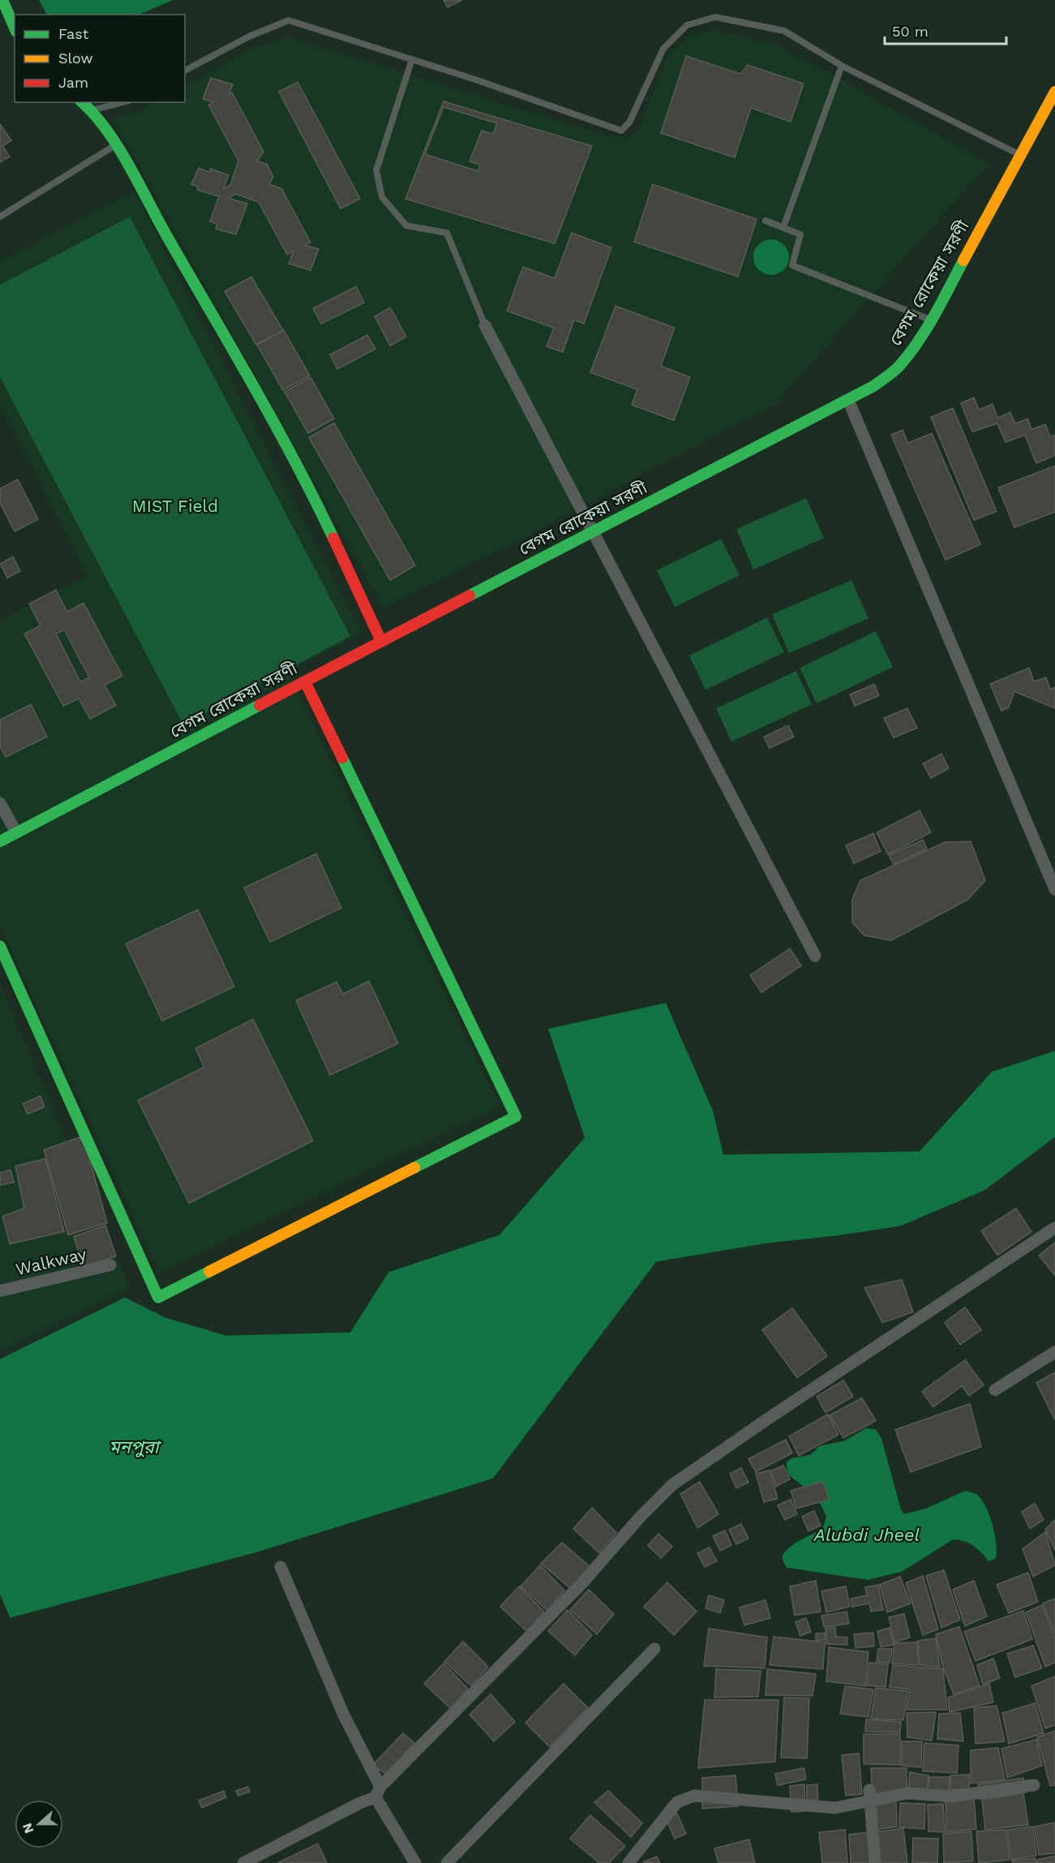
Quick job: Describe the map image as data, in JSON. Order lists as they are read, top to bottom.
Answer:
{
  "streets": {
    "street": ["বেগম রোকেয়া সরণী", "Walkway"]
  },
  "water": ["মনপুরা", "Alubdi Jheel"],
  "parks": ["MIST Field"],
  "legend": ["Fast", "Slow", "Jam"],
  "scale_bar": "50 m",
  "north": "left"
}
